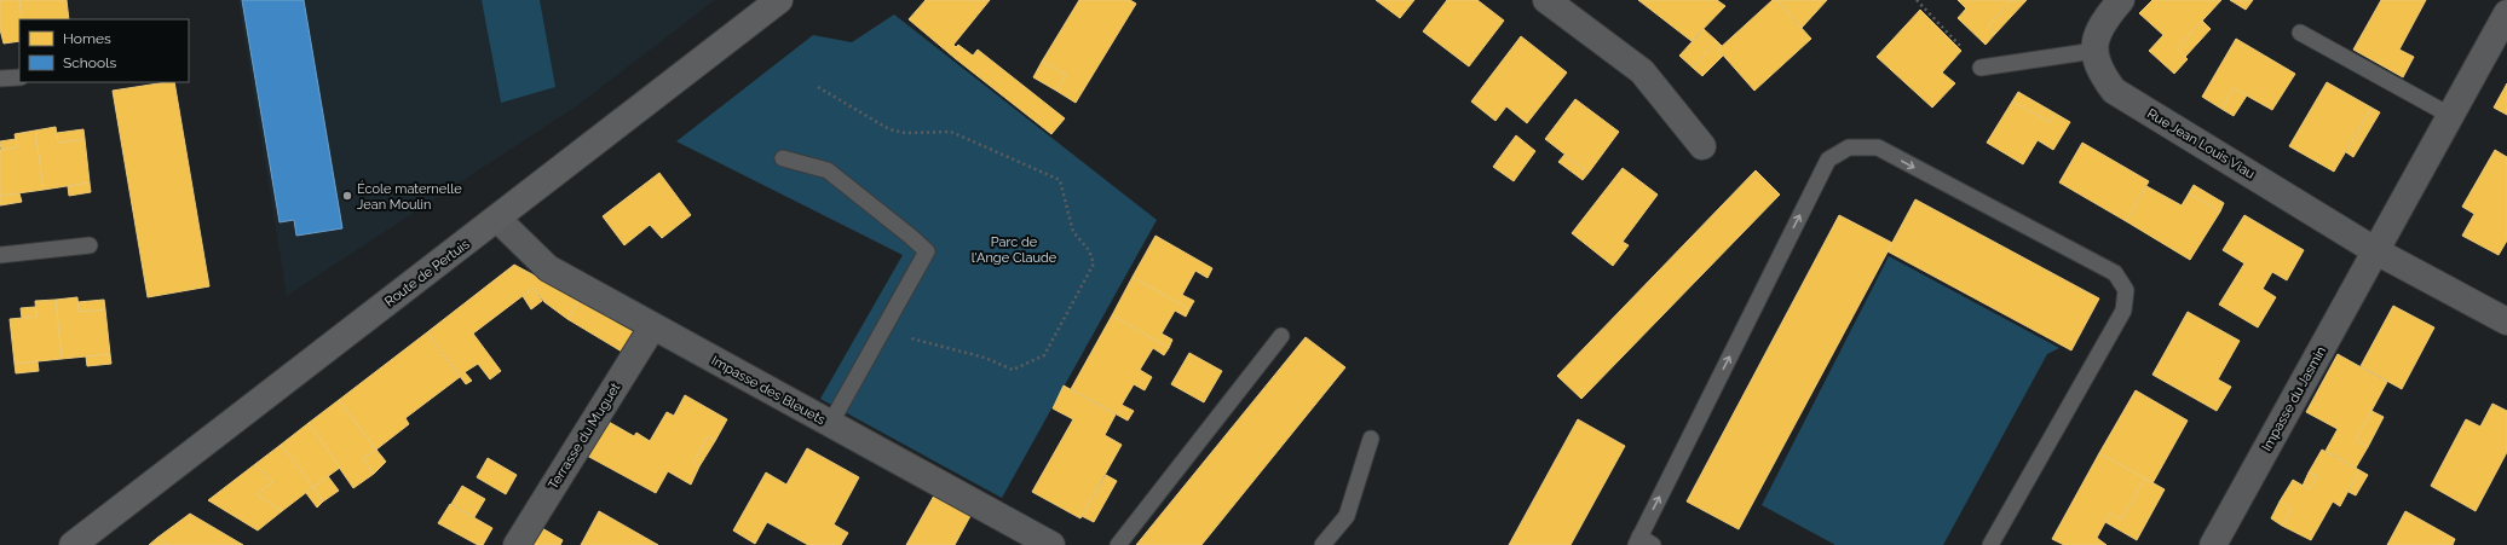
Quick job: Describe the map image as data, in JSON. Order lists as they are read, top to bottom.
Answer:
{
  "streets": {
    "main road": ["Route de Pertuis"],
    "street": [
      "Rue Jean Louis Viau",
      "Impasse des Bleuets",
      "Impasse du Jasmin",
      "Terrasse du Muguet"
    ]
  },
  "crossings": [
    ["Rue Jean Louis Viau", "Impasse du Jasmin"],
    ["Route de Pertuis", "Impasse des Bleuets"],
    ["Impasse des Bleuets", "Terrasse du Muguet"]
  ],
  "parks": ["Parc de l'Ange Claude"],
  "places": ["École maternelle Jean Moulin"],
  "legend": ["Homes", "Schools"]
}
